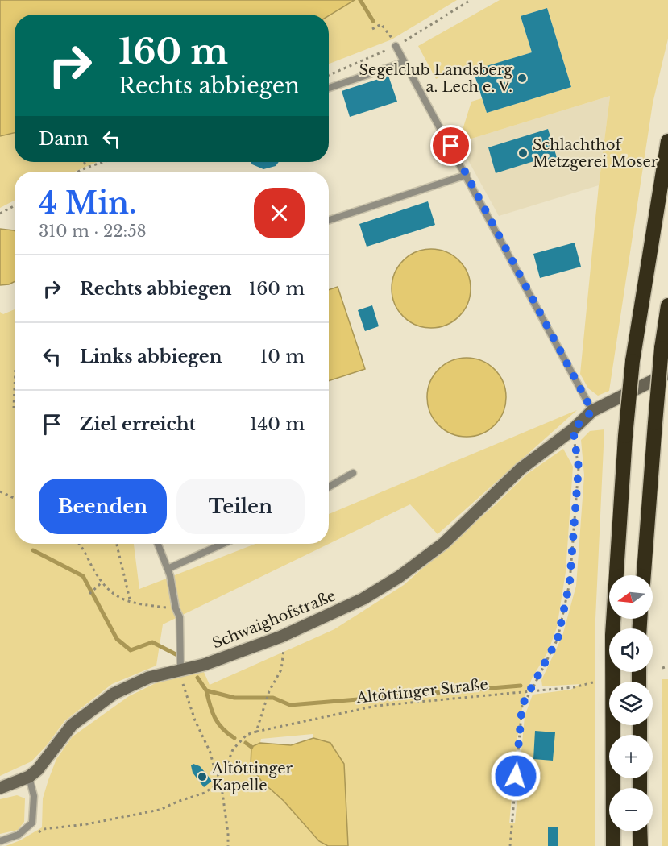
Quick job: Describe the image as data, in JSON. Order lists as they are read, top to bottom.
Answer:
{
  "streets": {
    "street": ["Schwaighofstraße"],
    "path": ["Altöttinger Straße"]
  },
  "places": ["Segelclub Landsberg a. Lech e. V.", "Schlachthof Metzgerei Moser", "Altöttinger Kapelle"],
  "north": "left",
  "page": {
    "turn": ["160 m", "Rechts abbiegen"],
    "then": "Dann",
    "heading": ["4 Min.", "310 m · 22:58"],
    "list": [
      {
        "name": "Rechts abbiegen",
        "value": "160 m"
      },
      {
        "name": "Links abbiegen",
        "value": "10 m"
      },
      {
        "name": "Ziel erreicht",
        "value": "140 m"
      }
    ],
    "buttons": ["Beenden", "Teilen"],
    "map_buttons": ["+", "−"]
  }
}
